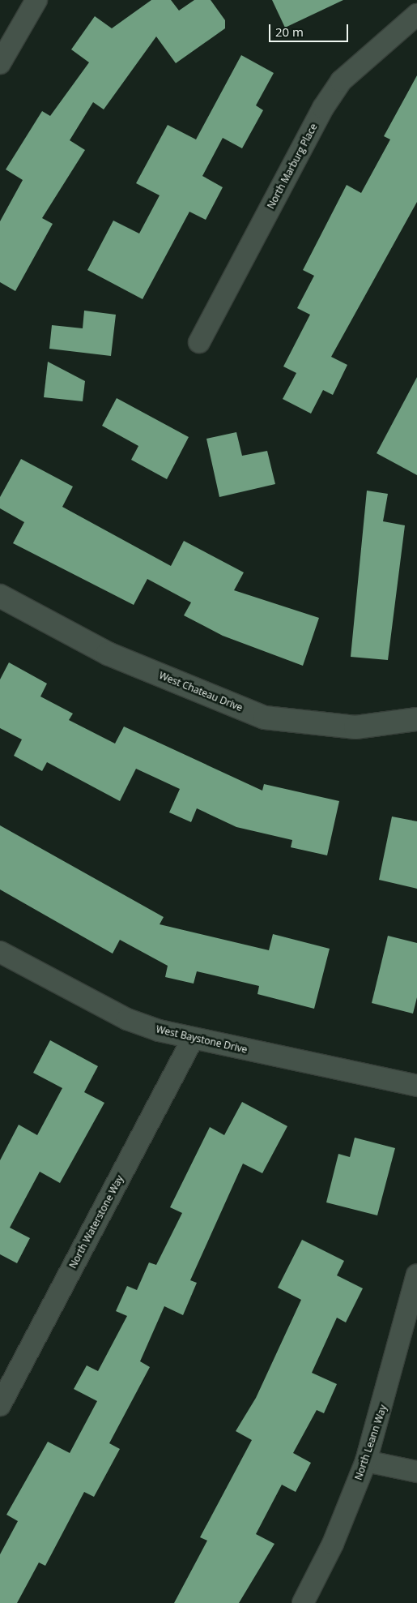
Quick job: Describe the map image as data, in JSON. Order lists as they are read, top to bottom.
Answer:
{
  "streets": {
    "street": [
      "North Marburg Place",
      "West Chateau Drive",
      "West Baystone Drive",
      "North Waterstone Way",
      "North Leann Way"
    ]
  },
  "crossings": [
    ["West Baystone Drive", "North Waterstone Way"]
  ],
  "scale_bar": "20 m"
}
